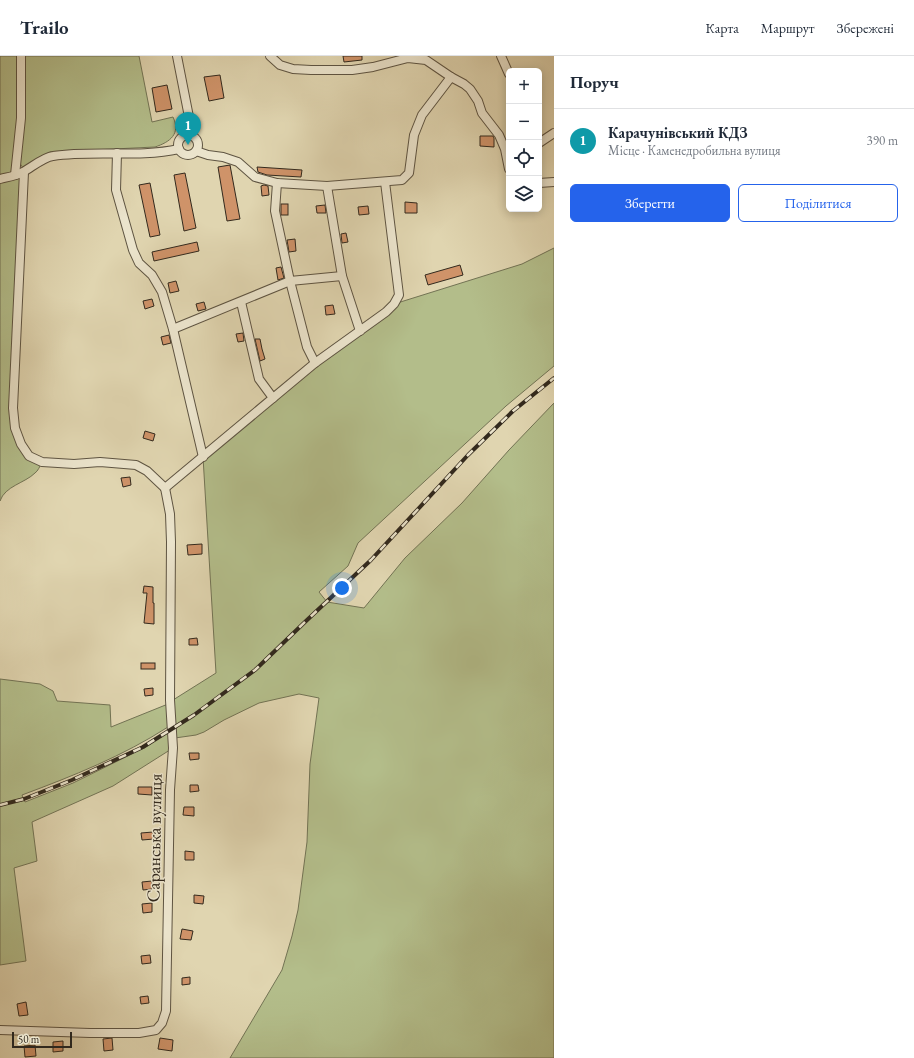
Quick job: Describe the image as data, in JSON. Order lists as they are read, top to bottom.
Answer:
{
  "streets": {
    "street": ["Саранська вулиця"]
  },
  "scale_bar": "50 m",
  "page": {
    "header": "Trailo",
    "nav": ["Карта", "Маршрут", "Збережені"],
    "heading": "Поруч",
    "map_buttons": ["+", "−"],
    "list": [
      {
        "mark": "1",
        "name": "Карачунівський КДЗ",
        "note": "Місце · Каменедробильна вулиця",
        "value": "390 m"
      }
    ],
    "pins": "1",
    "buttons": ["Зберегти", "Поділитися"],
    "scale": "50 m"
  }
}
